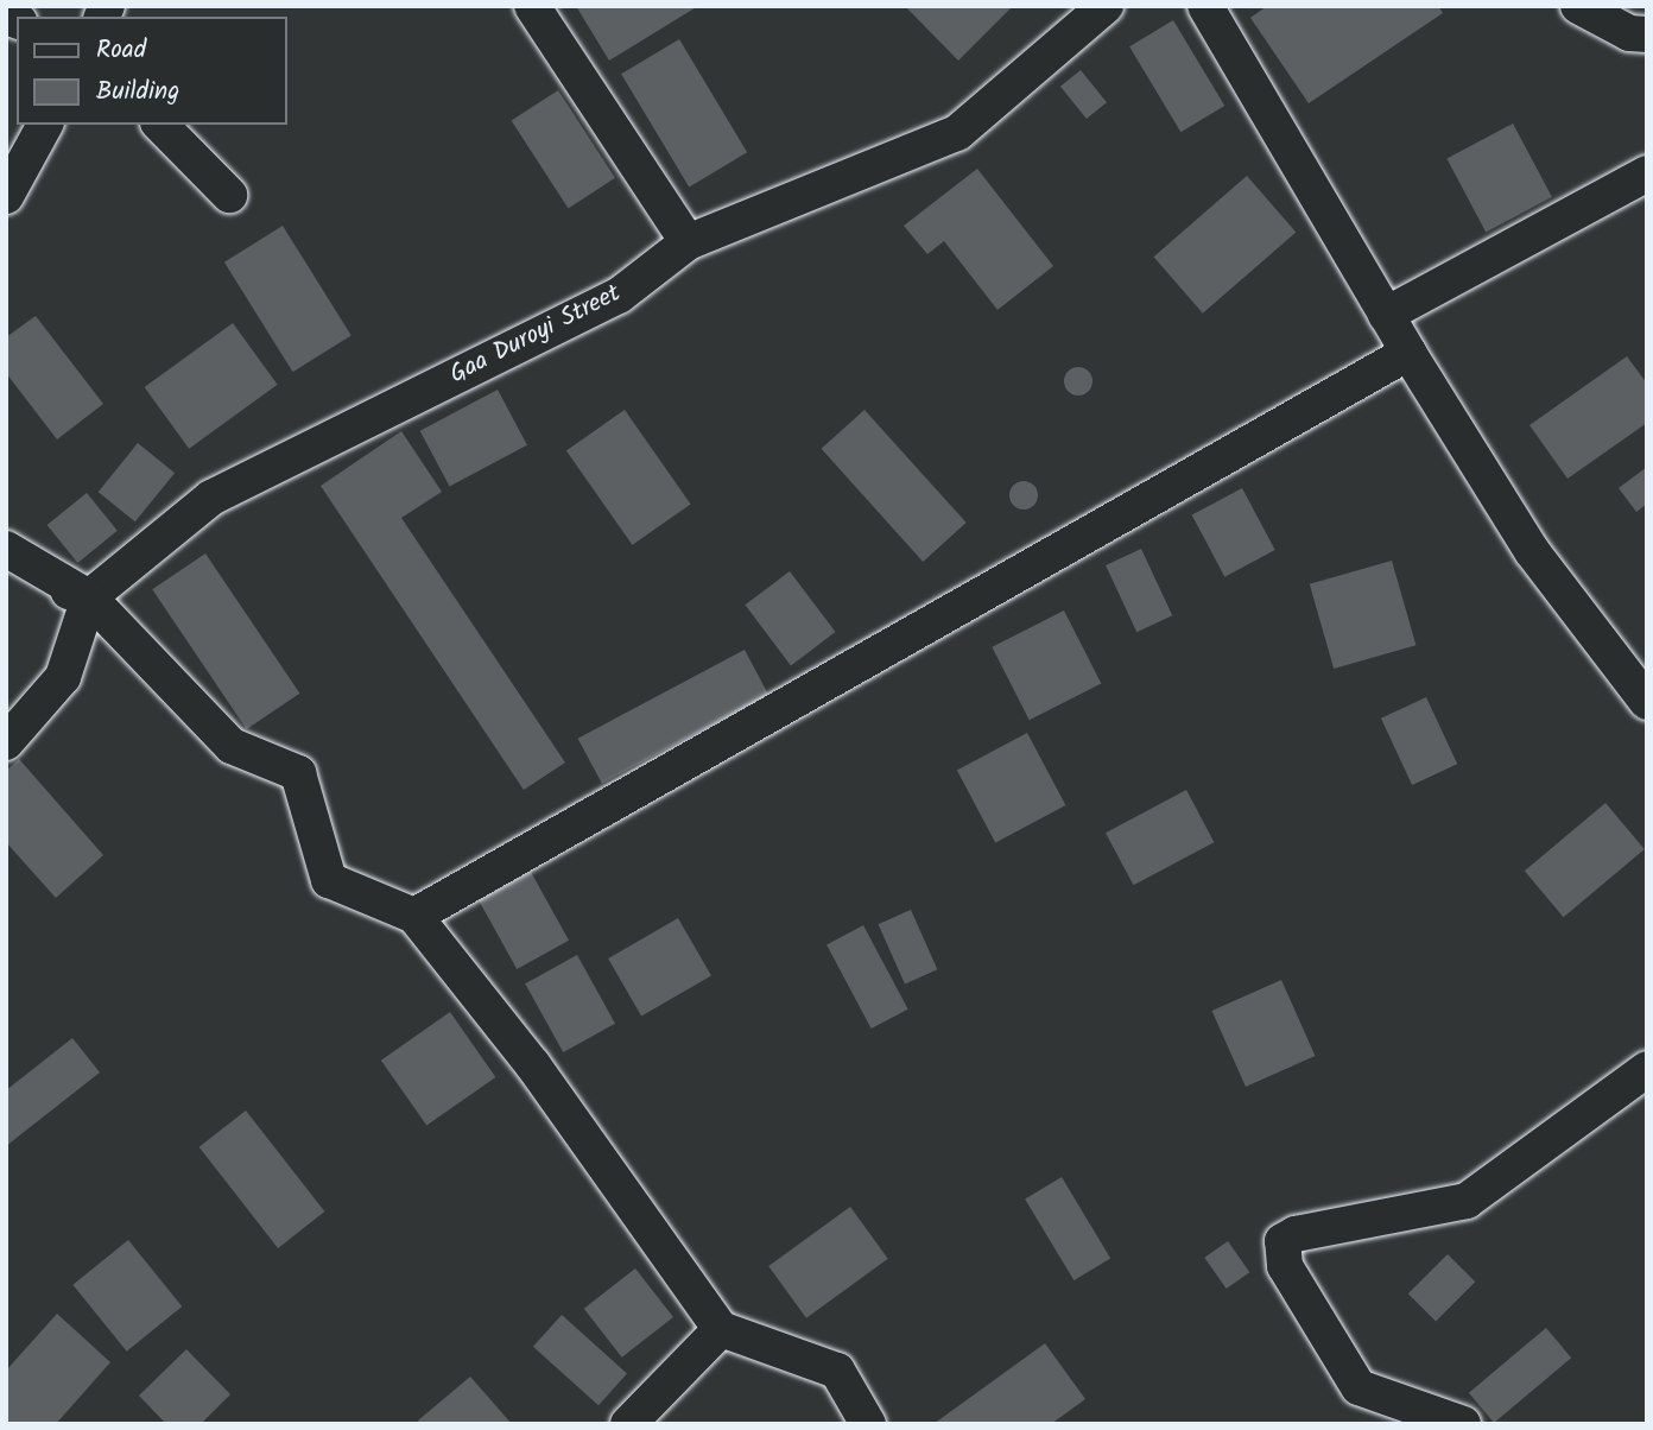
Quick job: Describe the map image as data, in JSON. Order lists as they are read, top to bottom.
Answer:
{
  "streets": {
    "street": ["Gaa Duroyi Street"]
  },
  "legend": ["Road", "Building"]
}
